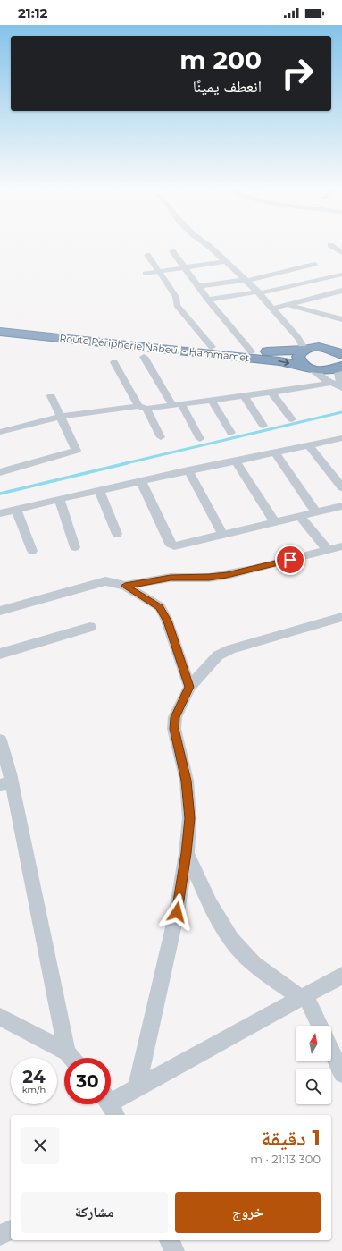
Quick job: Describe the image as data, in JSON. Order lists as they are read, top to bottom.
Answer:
{
  "streets": {
    "highway": ["Route Périphérie Nabeul - Hammamet"]
  },
  "north": "top",
  "page": {
    "status": "21:12",
    "turn": ["200 m", "انعطف يمينًا"],
    "speed": "24 km/h",
    "limit": "30",
    "heading": ["1 دقيقة", "300 m · 21:13"],
    "buttons": ["خروج", "مشاركة"]
  }
}
